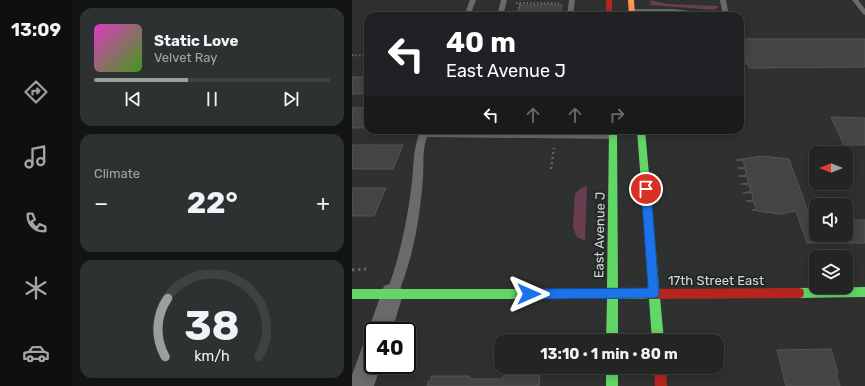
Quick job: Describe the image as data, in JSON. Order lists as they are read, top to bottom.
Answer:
{
  "streets": {
    "main road": ["East Avenue J", "17th Street East"]
  },
  "crossings": [
    ["East Avenue J", "17th Street East"]
  ],
  "north": "left",
  "page": {
    "tabs": "13:09",
    "turn": ["40 m", "East Avenue J"],
    "song": ["Static Love", "Velvet Ray"],
    "tile": "Climate",
    "heat": ["−", "22°", "+"],
    "limit": "40",
    "trip": "13:10 · 1 min · 80 m",
    "gauge": ["38", "km/h"]
  }
}
